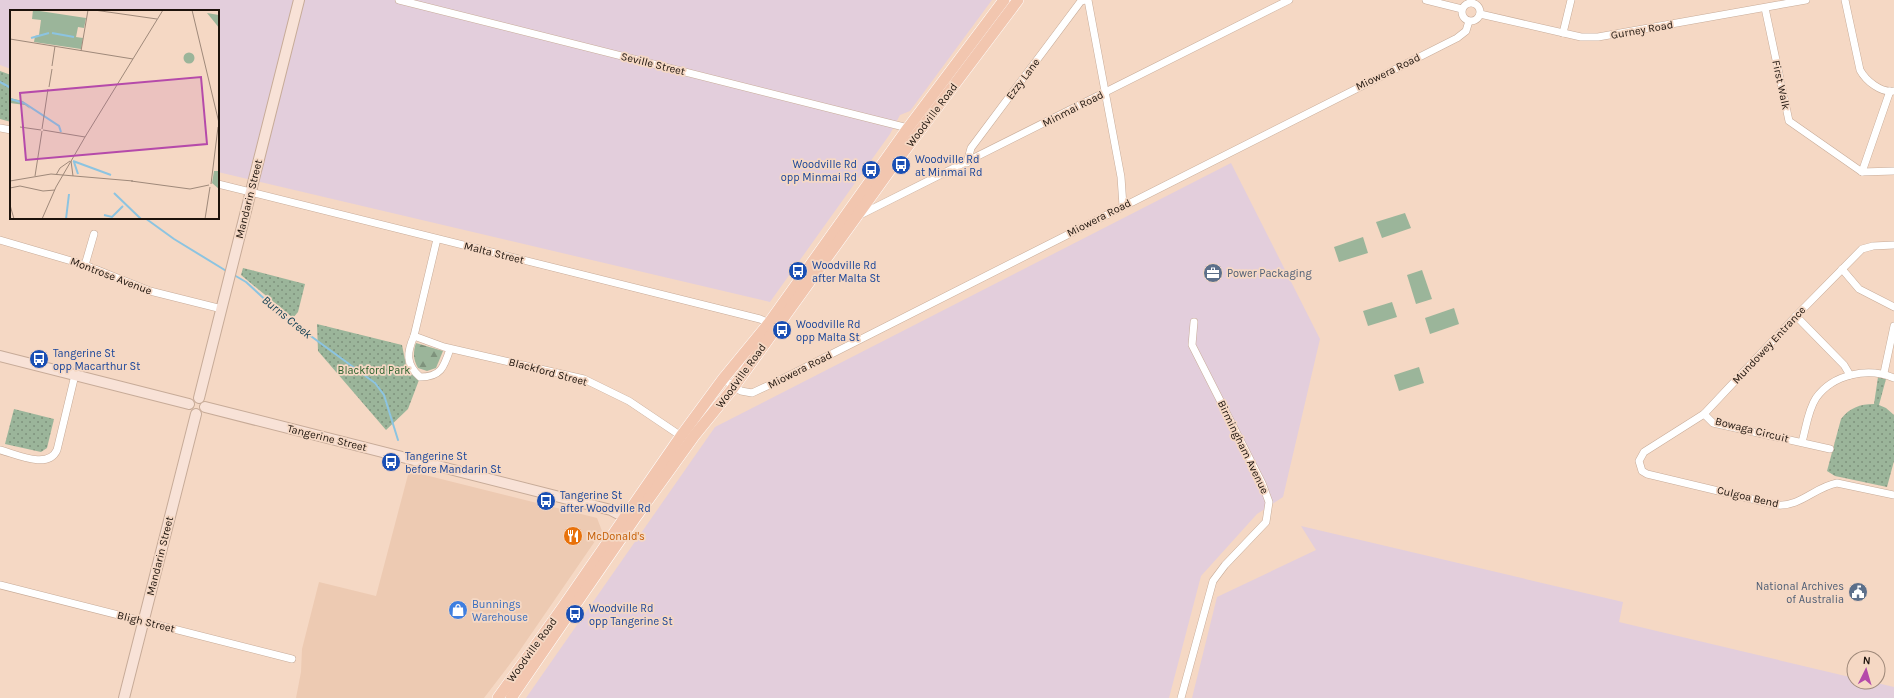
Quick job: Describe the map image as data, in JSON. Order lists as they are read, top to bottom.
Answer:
{
  "streets": {
    "main road": ["Woodville Road"],
    "street": [
      "Gurney Road",
      "Seville Street",
      "Miowera Road",
      "Ezzy Lane",
      "First Walk",
      "Minmai Road",
      "Mandarin Street",
      "Malta Street",
      "Montrose Avenue",
      "Mundowey Entrance",
      "Blackford Street",
      "Bowaga Circuit",
      "Tangerine Street",
      "Birmingham Avenue",
      "Culgoa Bend",
      "Bligh Street"
    ]
  },
  "crossings": [
    ["Gurney Road", "Miowera Road"],
    ["Gurney Road", "First Walk"],
    ["Seville Street", "Woodville Road"],
    ["Miowera Road", "Woodville Road"],
    ["Ezzy Lane", "Minmai Road"],
    ["Minmai Road", "Woodville Road"],
    ["Woodville Road", "Malta Street"],
    ["Woodville Road", "Blackford Street"],
    ["Woodville Road", "Tangerine Street"],
    ["Mandarin Street", "Malta Street"],
    ["Mandarin Street", "Montrose Avenue"],
    ["Mandarin Street", "Tangerine Street"],
    ["Mandarin Street", "Bligh Street"],
    ["Mundowey Entrance", "Bowaga Circuit"],
    ["Mundowey Entrance", "Culgoa Bend"]
  ],
  "water": ["Burns Creek"],
  "parks": ["Blackford Park"],
  "places": {
    "bus stop": [
      "Woodville Rd at Minmai Rd",
      "Woodville Rd opp Minmai Rd",
      "Woodville Rd after Malta St",
      "Woodville Rd opp Malta St",
      "Tangerine St opp Macarthur St",
      "Tangerine St before Mandarin St",
      "Tangerine St after Woodville Rd",
      "Woodville Rd opp Tangerine St"
    ],
    "office": ["Power Packaging"],
    "restaurant": ["McDonald's"],
    "public building": ["National Archives of Australia"],
    "shop": ["Bunnings Warehouse"]
  },
  "north": "top"
}
